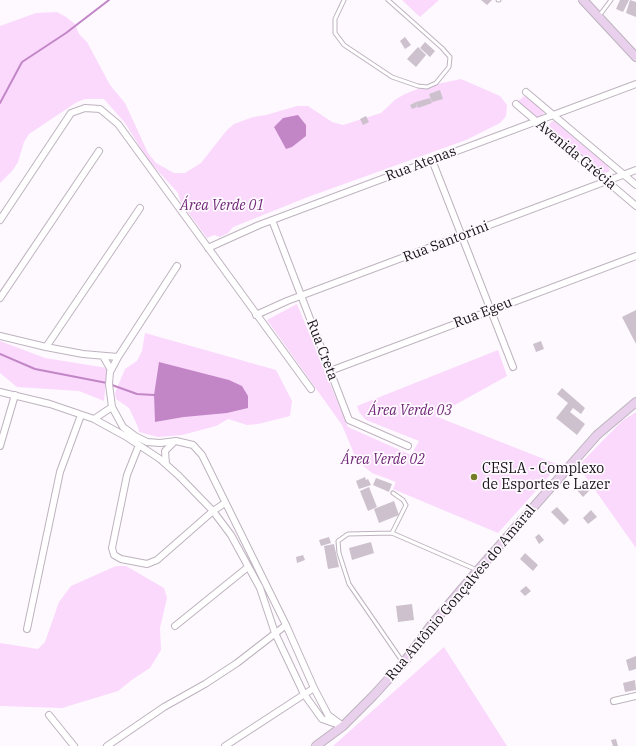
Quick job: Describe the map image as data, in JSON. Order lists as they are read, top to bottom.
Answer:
{
  "streets": {
    "street": [
      "Avenida Grécia",
      "Rua Atenas",
      "Rua Santorini",
      "Rua Egeu",
      "Rua Creta",
      "Rua Antônio Gonçalves do Amaral"
    ]
  },
  "crossings": [
    ["Avenida Grécia", "Rua Atenas"],
    ["Avenida Grécia", "Rua Santorini"],
    ["Rua Atenas", "Rua Creta"],
    ["Rua Santorini", "Rua Creta"],
    ["Rua Egeu", "Rua Creta"]
  ],
  "parks": ["Área Verde 01", "Área Verde 03", "Área Verde 02"],
  "places": ["CESLA - Complexo de Esportes e Lazer"]
}
